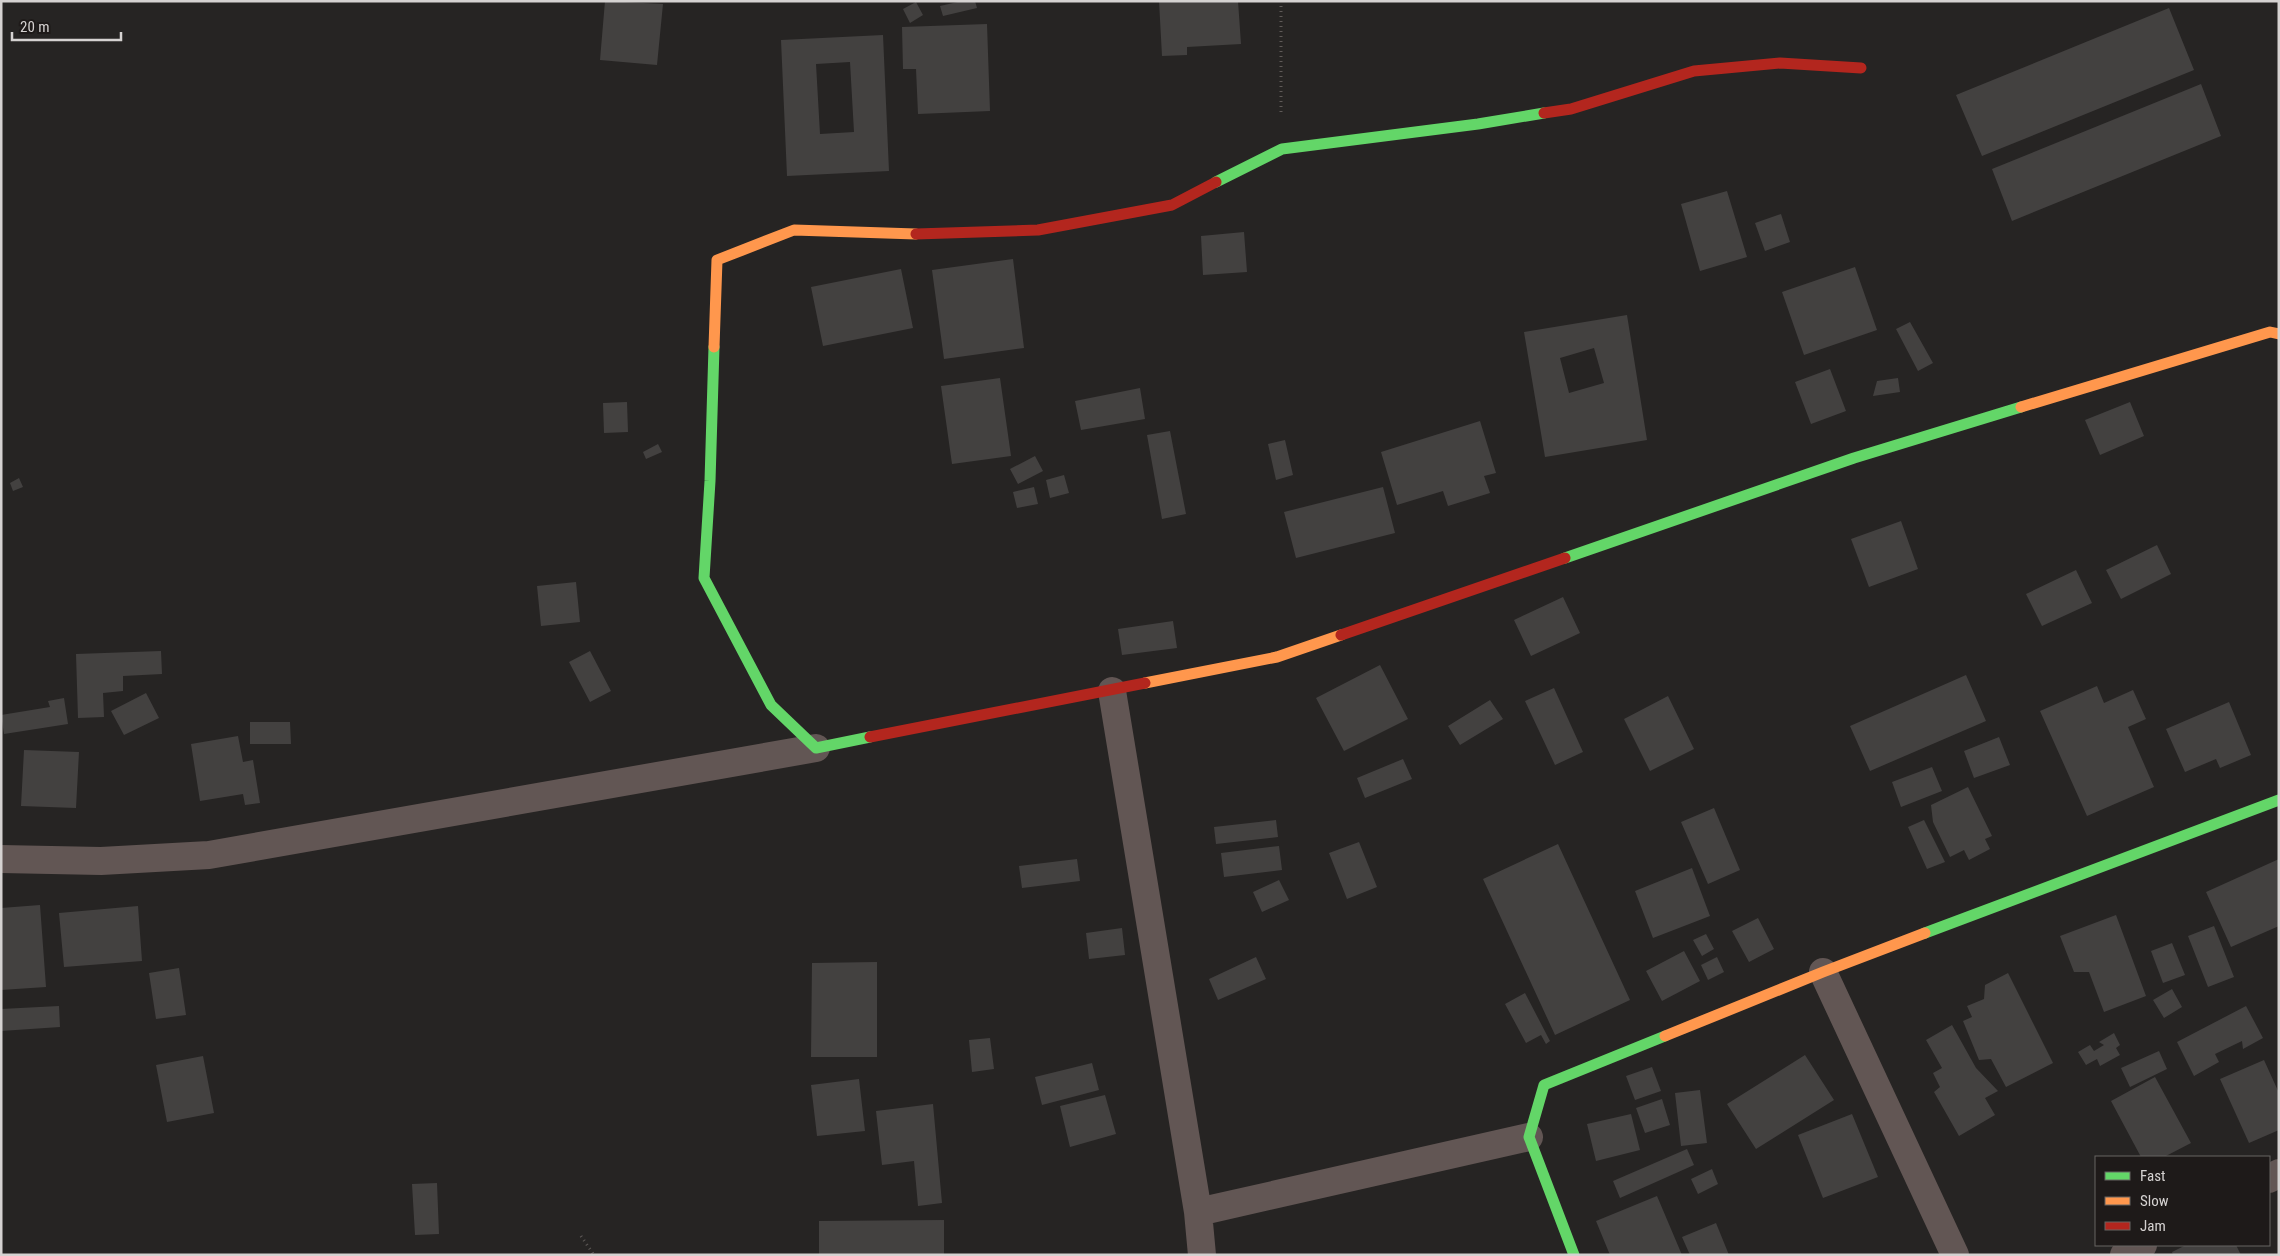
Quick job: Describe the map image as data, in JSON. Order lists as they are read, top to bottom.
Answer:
{
  "legend": ["Fast", "Slow", "Jam"],
  "scale_bar": "20 m"
}
